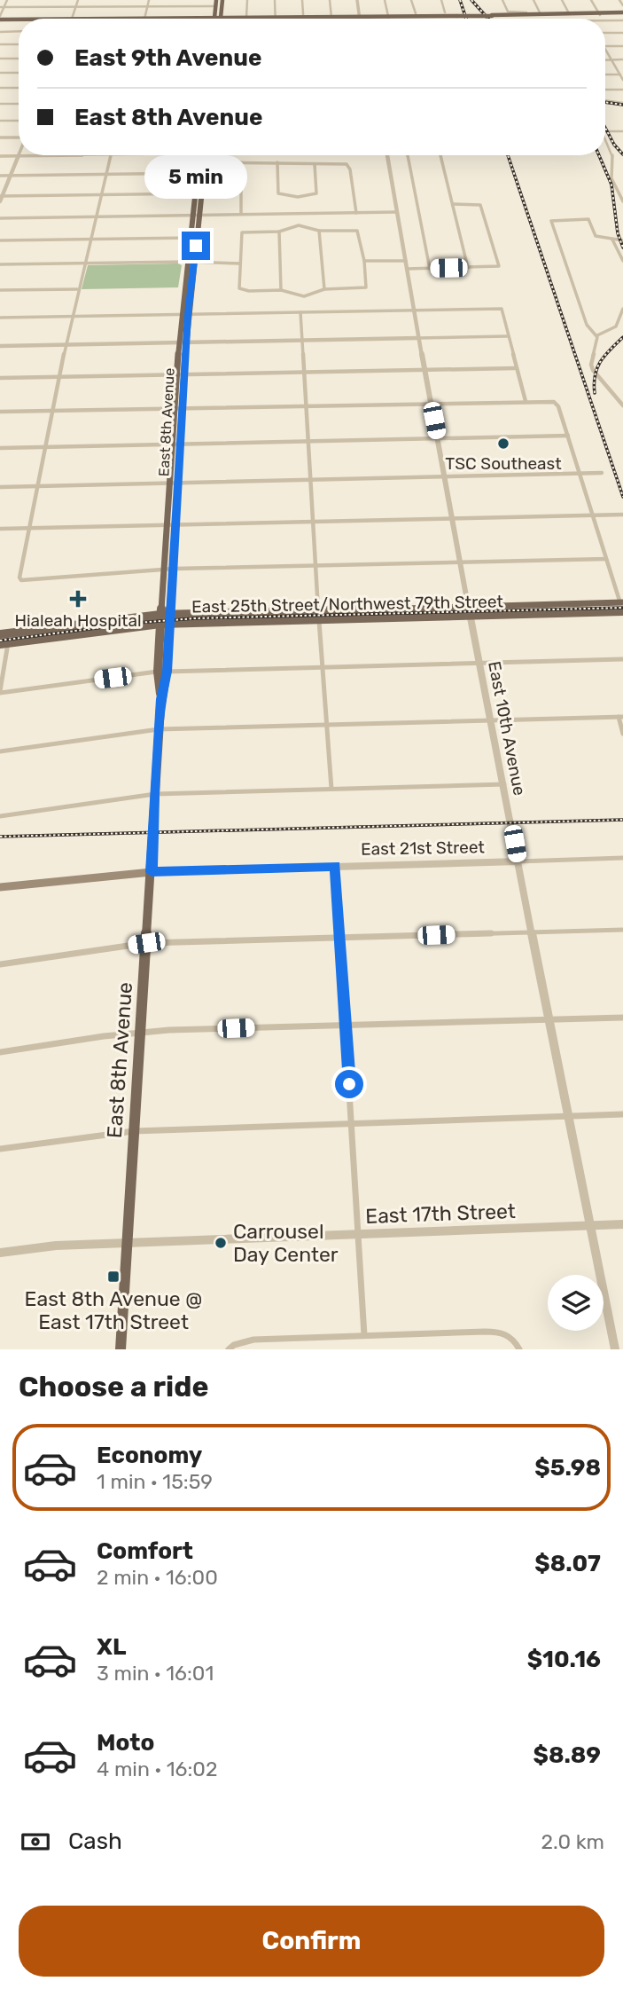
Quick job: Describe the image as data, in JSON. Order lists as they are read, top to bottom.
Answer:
{
  "streets": {
    "main road": ["East 8th Avenue", "East 25th Street/Northwest 79th Street", "East 21st Street"],
    "street": ["East 10th Avenue", "East 17th Street"]
  },
  "crossings": [
    ["East 8th Avenue", "East 25th Street/Northwest 79th Street"],
    ["East 8th Avenue", "East 21st Street"],
    ["East 8th Avenue", "East 17th Street"],
    ["East 25th Street/Northwest 79th Street", "East 10th Avenue"],
    ["East 10th Avenue", "East 21st Street"],
    ["East 10th Avenue", "East 17th Street"]
  ],
  "places": {
    "other": ["TSC Southeast", "Carrousel Day Center"],
    "health": ["Hialeah Hospital"],
    "transit": ["East 8th Avenue @ East 17th Street"]
  },
  "page": {
    "banner": ["East 9th Avenue", "East 8th Avenue"],
    "bubble": "5 min",
    "heading": "Choose a ride",
    "list": [
      {
        "name": "Economy",
        "note": "1 min · 15:59",
        "value": "$5.98"
      },
      {
        "name": "Comfort",
        "note": "2 min · 16:00",
        "value": "$8.07"
      },
      {
        "name": "XL",
        "note": "3 min · 16:01",
        "value": "$10.16"
      },
      {
        "name": "Moto",
        "note": "4 min · 16:02",
        "value": "$8.89"
      }
    ],
    "pay": ["Cash", "2.0 km"],
    "buttons": "Confirm"
  }
}
